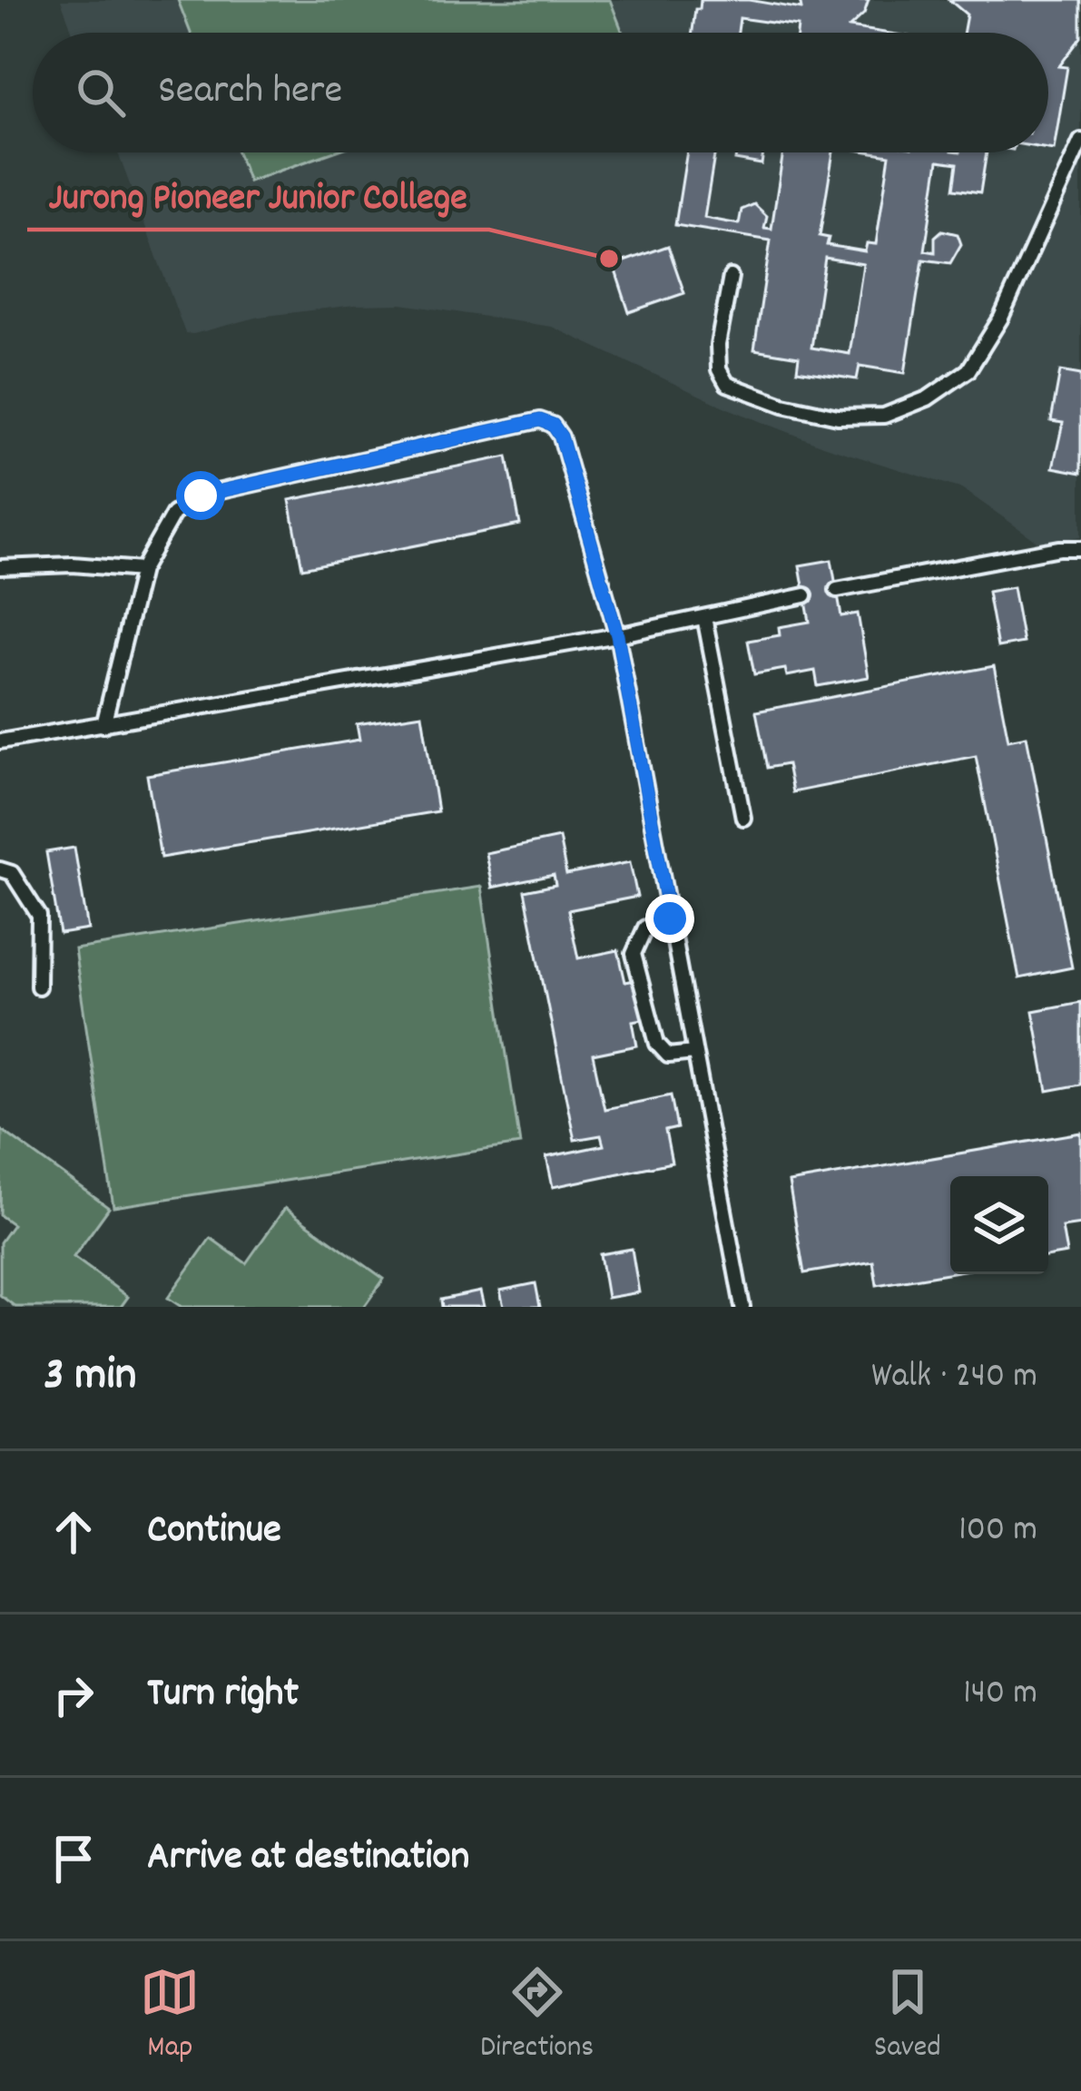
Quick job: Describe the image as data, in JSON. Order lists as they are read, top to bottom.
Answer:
{
  "places": ["Jurong Pioneer Junior College"],
  "page": {
    "search": "Search here",
    "heading": ["3 min", "Walk · 240 m"],
    "list": [
      ["Continue", "100 m"],
      ["Turn right", "140 m"],
      "Arrive at destination"
    ],
    "nav": ["Map", "Directions", "Saved"]
  }
}
